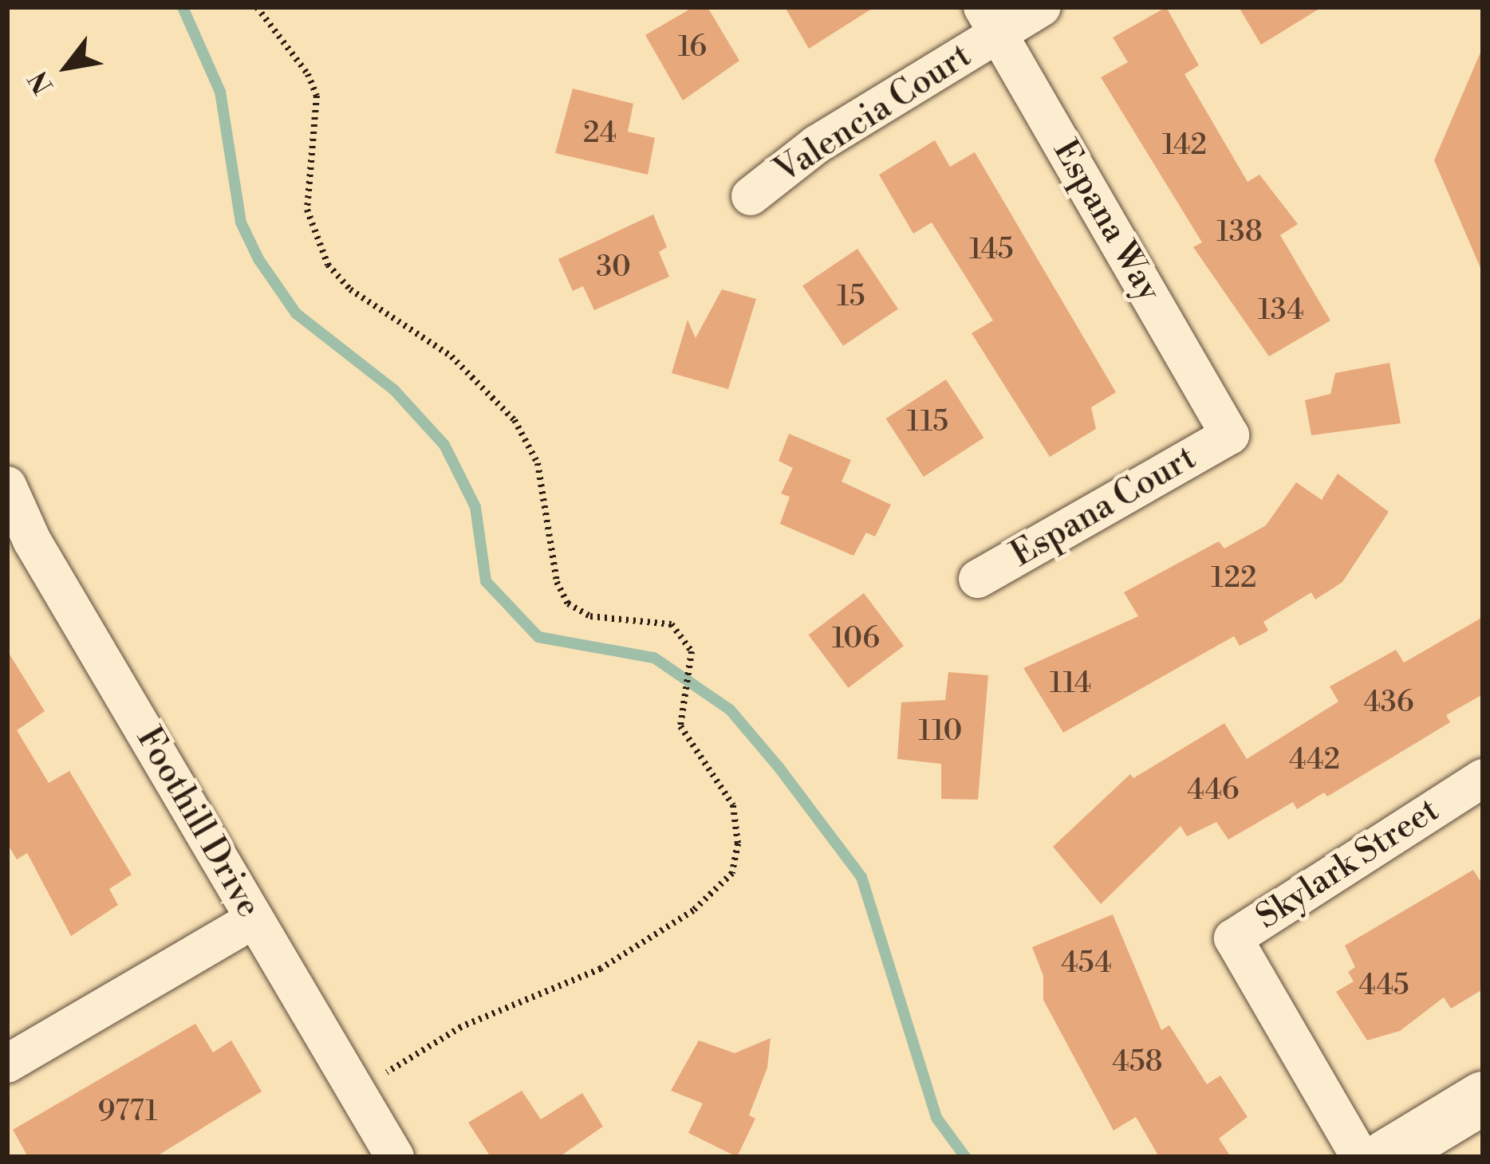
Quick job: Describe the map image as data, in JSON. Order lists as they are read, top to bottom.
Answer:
{
  "streets": {
    "street": [
      "Valencia Court",
      "Espana Way",
      "Espana Court",
      "Foothill Drive",
      "Skylark Street"
    ]
  },
  "crossings": [
    ["Valencia Court", "Espana Way"],
    ["Espana Way", "Espana Court"]
  ],
  "house_numbers": [
    "16",
    "24",
    "142",
    "138",
    "145",
    "30",
    "15",
    "134",
    "115",
    "122",
    "106",
    "114",
    "436",
    "110",
    "442",
    "446",
    "454",
    "445",
    "458",
    "9771"
  ],
  "north": "bottom left"
}
